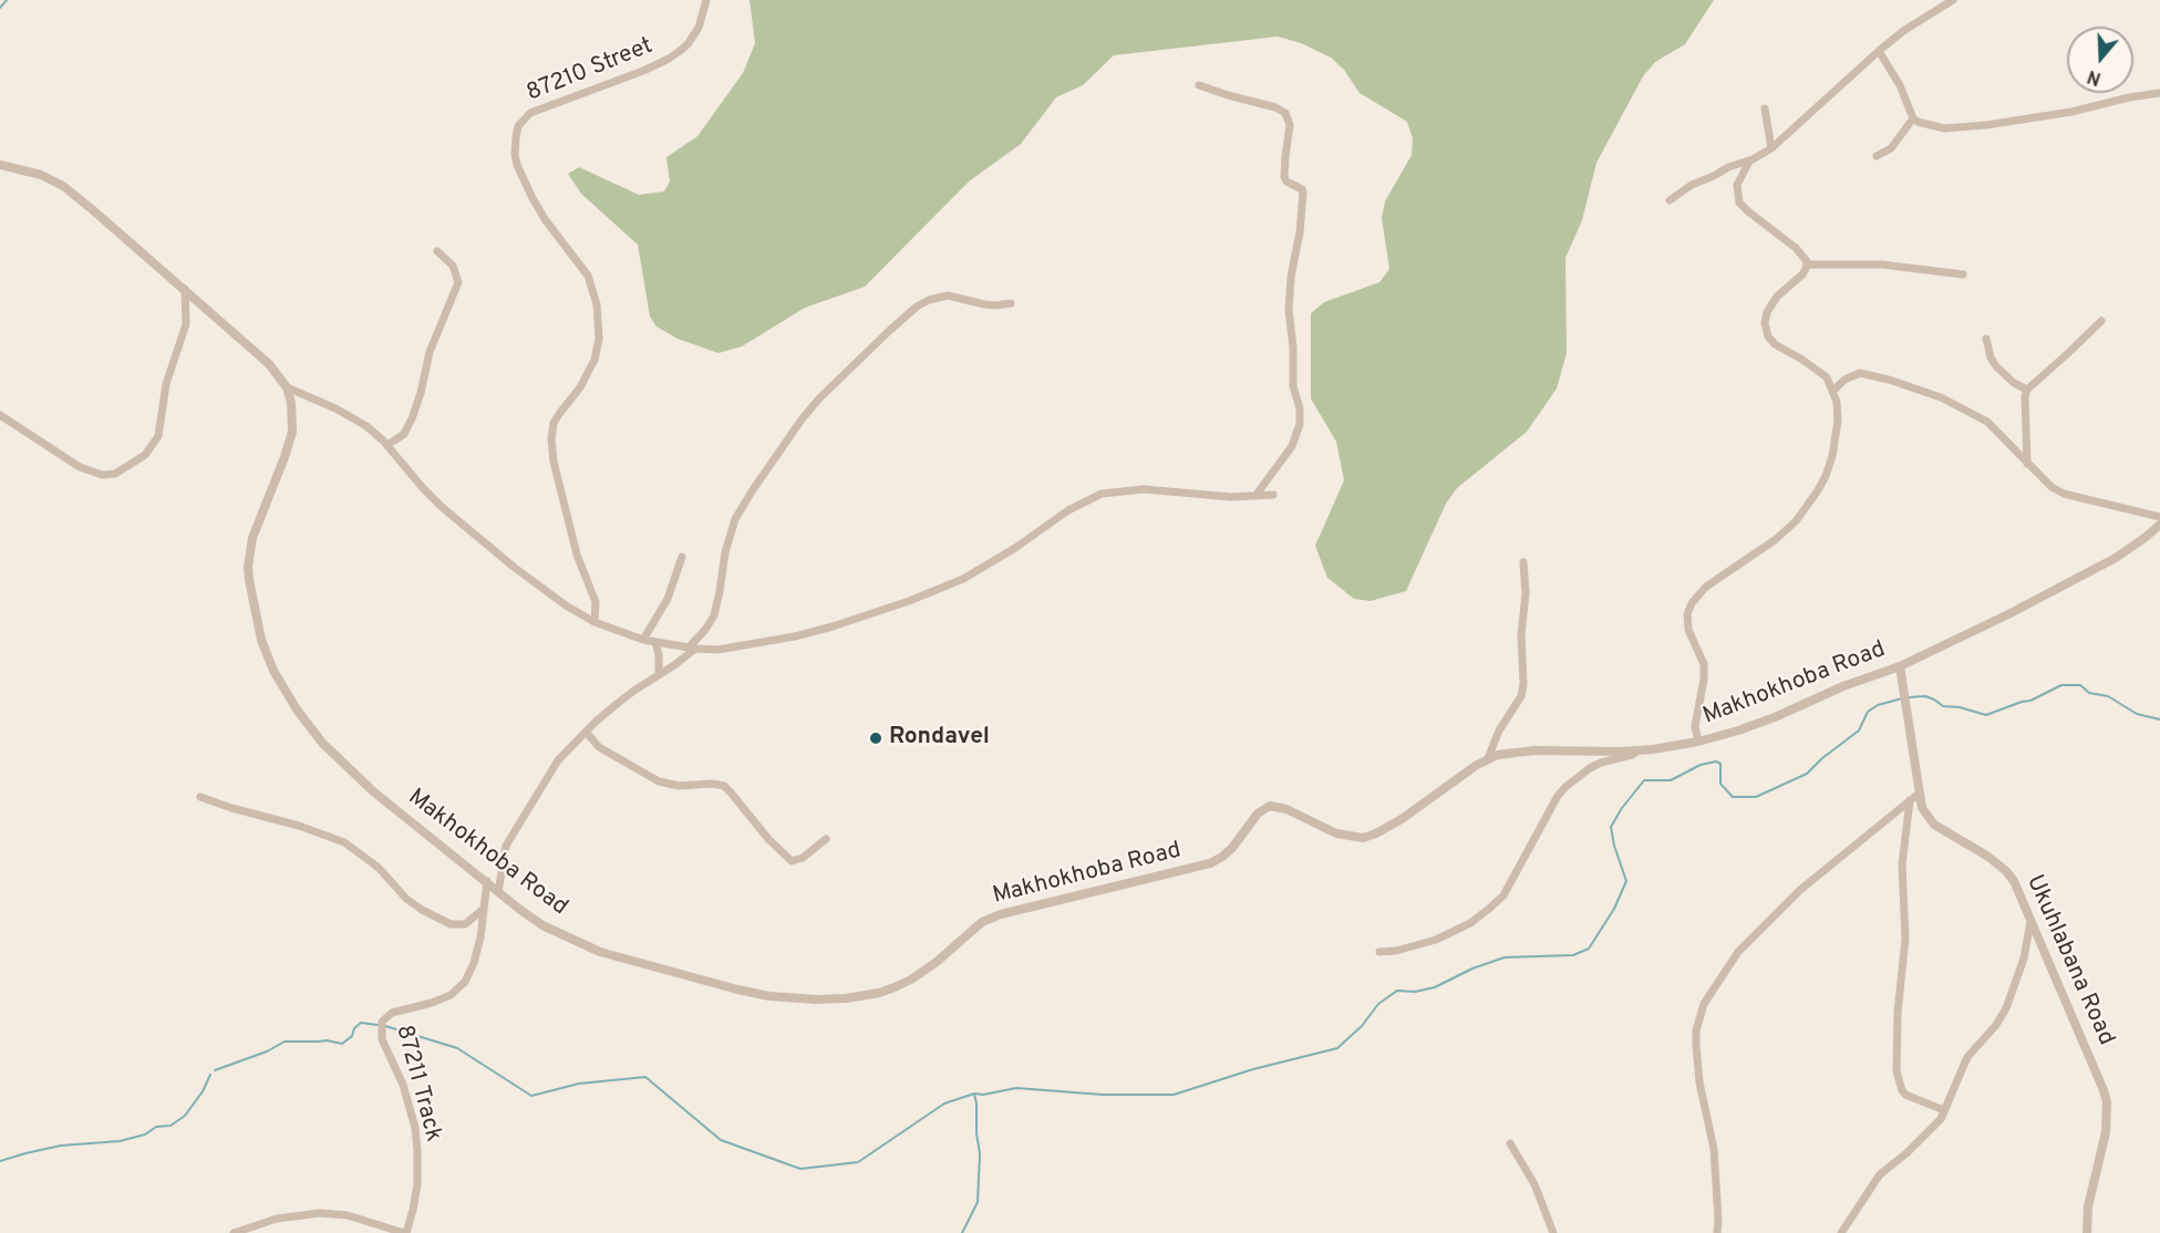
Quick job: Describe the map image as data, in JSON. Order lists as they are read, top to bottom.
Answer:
{
  "streets": {
    "street": [
      "87210 Street",
      "Makhokhoba Road",
      "Ukuhlabana Road",
      "87211 Track"
    ]
  },
  "crossings": [
    ["Makhokhoba Road", "Ukuhlabana Road"],
    ["Makhokhoba Road", "87211 Track"]
  ],
  "places": ["Rondavel"],
  "north": "bottom"
}
